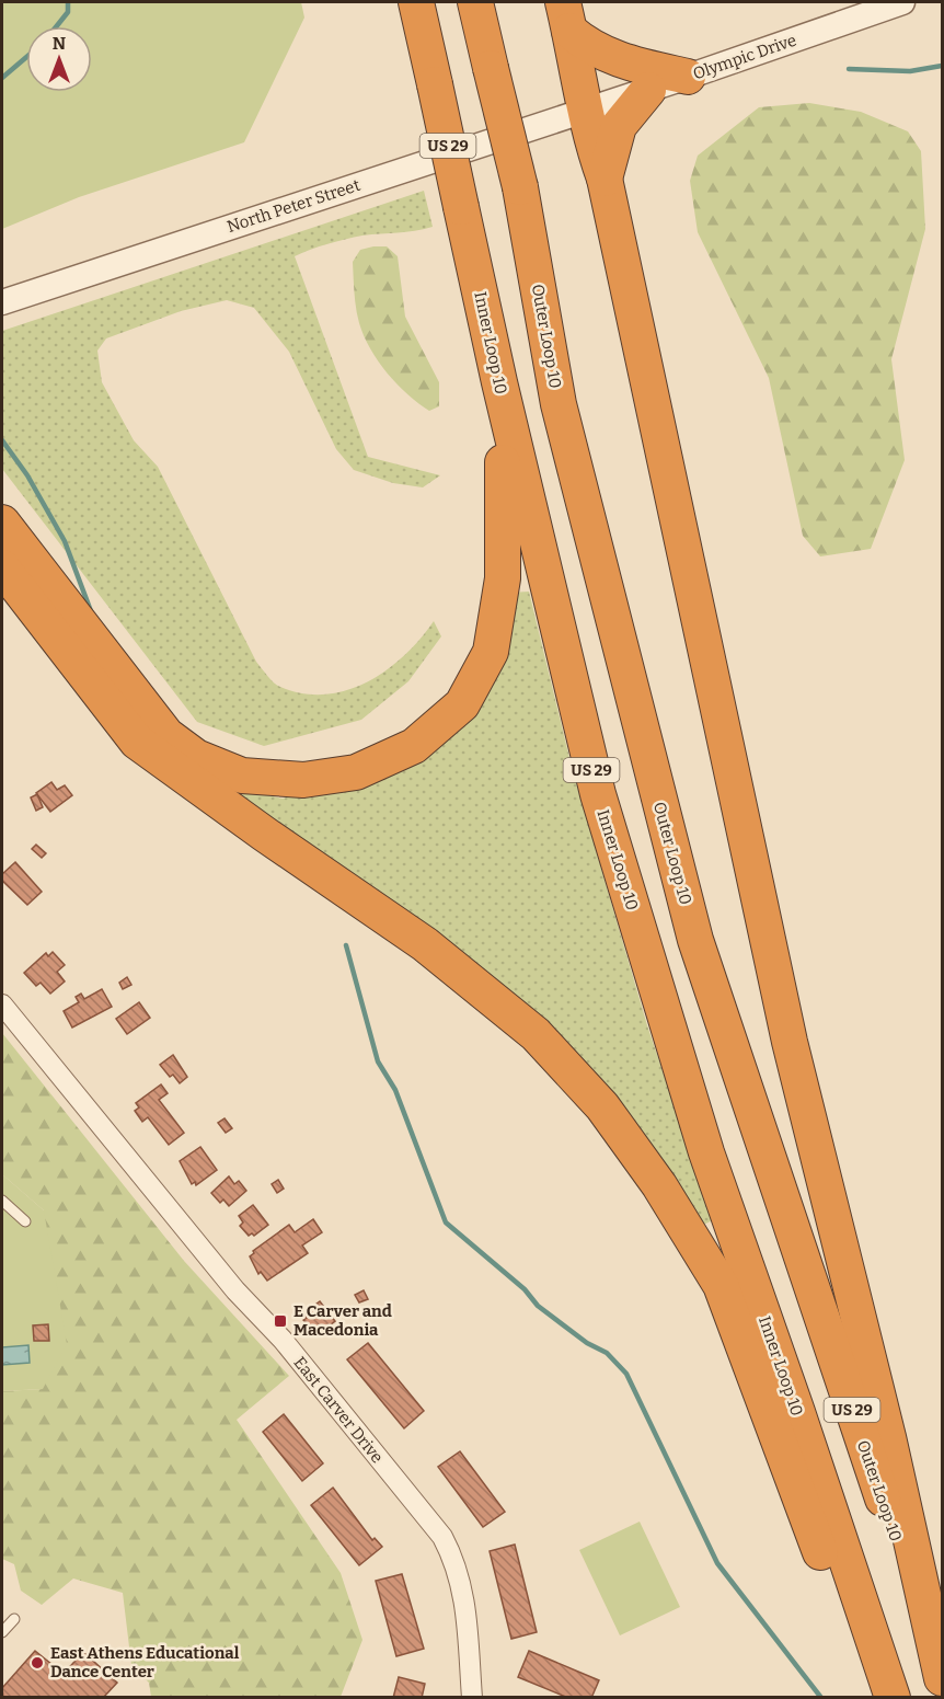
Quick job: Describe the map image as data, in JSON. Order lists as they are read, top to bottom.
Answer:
{
  "streets": {
    "highway": ["US 29", "Outer Loop 10", "Inner Loop 10"],
    "street": ["Olympic Drive", "North Peter Street", "East Carver Drive"]
  },
  "crossings": [
    ["Olympic Drive", "North Peter Street"]
  ],
  "places": {
    "transit": ["E Carver and Macedonia"],
    "other": ["East Athens Educational Dance Center"]
  },
  "north": "top"
}
